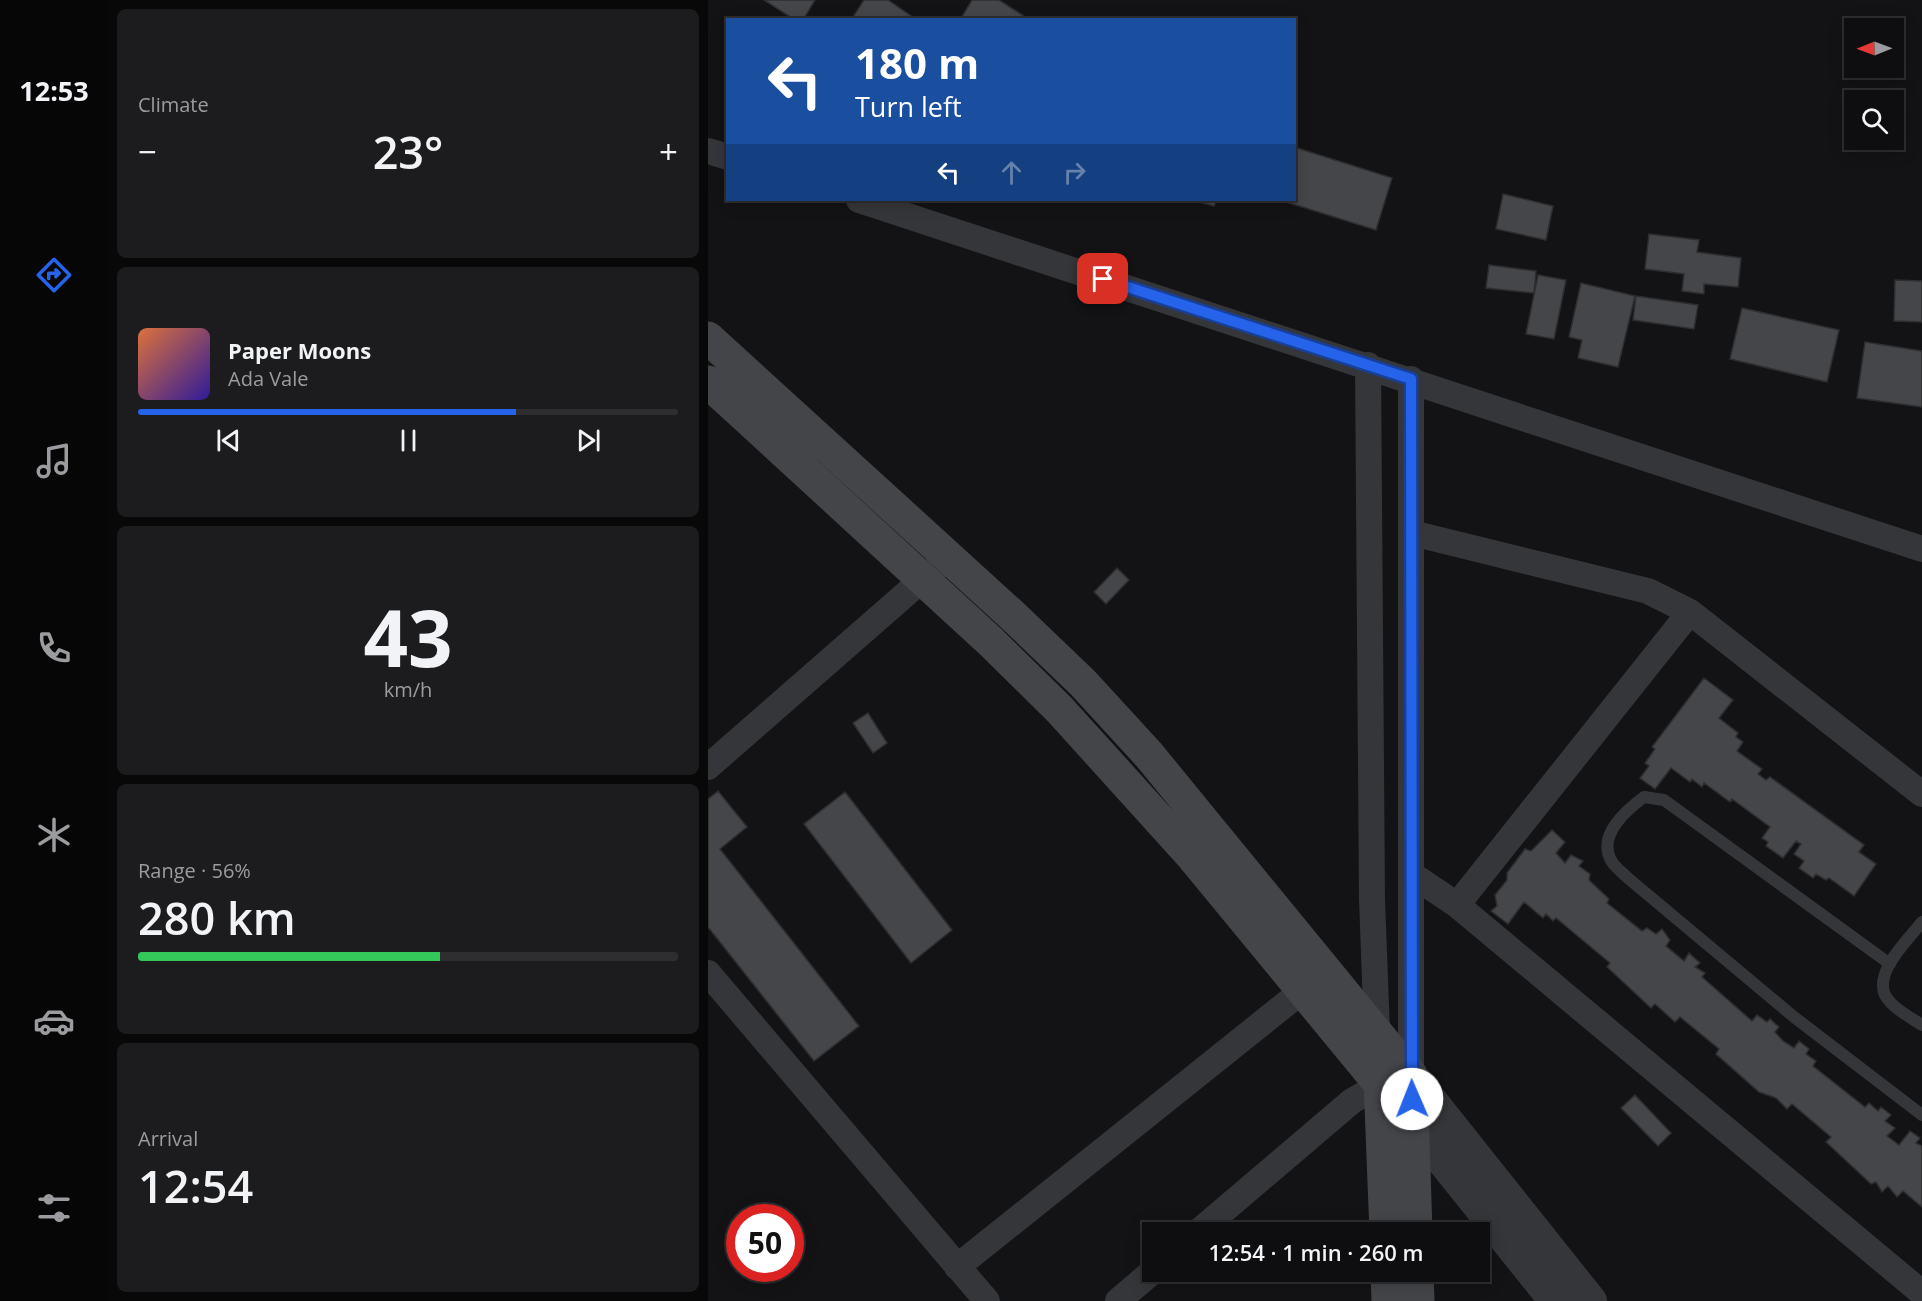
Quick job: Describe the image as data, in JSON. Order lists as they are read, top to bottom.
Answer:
{
  "north": "left",
  "page": {
    "tabs": "12:53",
    "tile": [
      "Climate",
      ["43", "km/h"],
      ["Range · 56%", "280 km"],
      ["Arrival", "12:54"]
    ],
    "turn": ["180 m", "Turn left"],
    "heat": ["−", "23°", "+"],
    "song": ["Paper Moons", "Ada Vale"],
    "limit": "50",
    "trip": "12:54 · 1 min · 260 m"
  }
}
